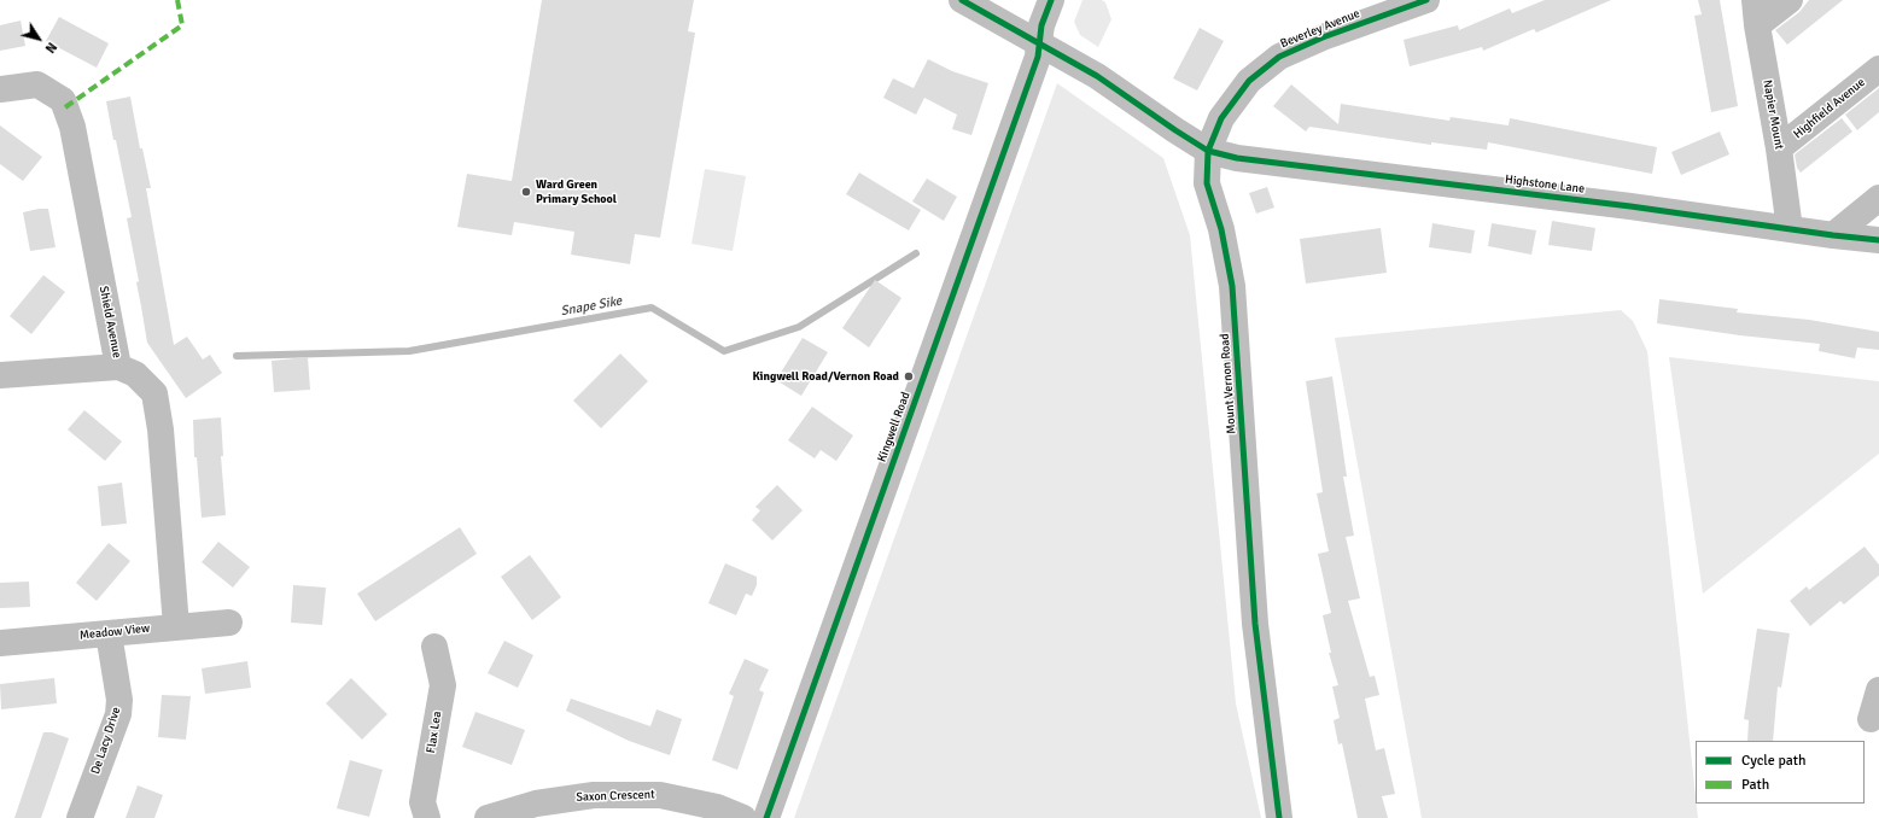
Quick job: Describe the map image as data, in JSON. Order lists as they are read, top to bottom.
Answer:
{
  "streets": {
    "street": [
      "Beverley Avenue",
      "Highfield Avenue",
      "Napier Mount",
      "Highstone Lane",
      "Shield Avenue",
      "Mount Vernon Road",
      "Kingwell Road",
      "Meadow View",
      "Flax Lea",
      "De Lacy Drive",
      "Saxon Crescent"
    ]
  },
  "crossings": [
    ["Beverley Avenue", "Highstone Lane"],
    ["Beverley Avenue", "Mount Vernon Road"],
    ["Highfield Avenue", "Napier Mount"],
    ["Napier Mount", "Highstone Lane"],
    ["Highstone Lane", "Mount Vernon Road"],
    ["Shield Avenue", "Meadow View"],
    ["Meadow View", "De Lacy Drive"]
  ],
  "water": ["Snape Sike"],
  "places": ["Ward Green Primary School", "Kingwell Road/Vernon Road"],
  "legend": ["Cycle path", "Path"],
  "north": "bottom right"
}
